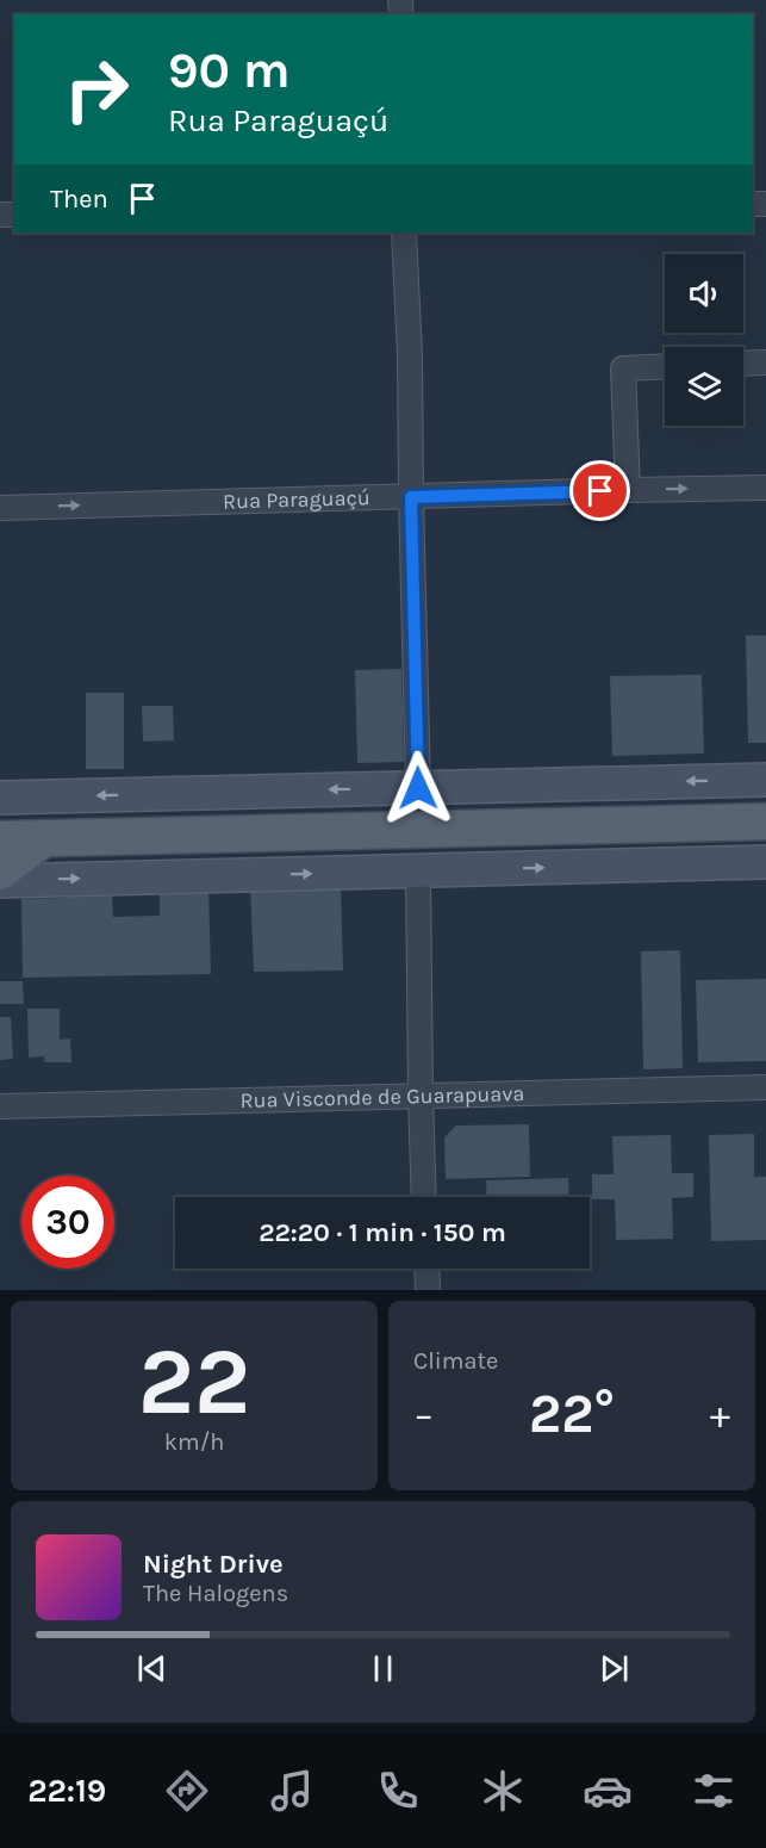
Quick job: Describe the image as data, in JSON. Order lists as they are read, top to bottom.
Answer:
{
  "streets": {
    "street": ["Rua Paraguaçú", "Rua Visconde de Guarapuava"]
  },
  "one_way": ["Rua Paraguaçú"],
  "page": {
    "turn": ["90 m", "Rua Paraguaçú"],
    "then": "Then",
    "limit": "30",
    "trip": "22:20 · 1 min · 150 m",
    "tile": [
      ["22", "km/h"],
      "Climate"
    ],
    "heat": ["−", "22°", "+"],
    "song": ["Night Drive", "The Halogens"],
    "tabs": "22:19"
  }
}
